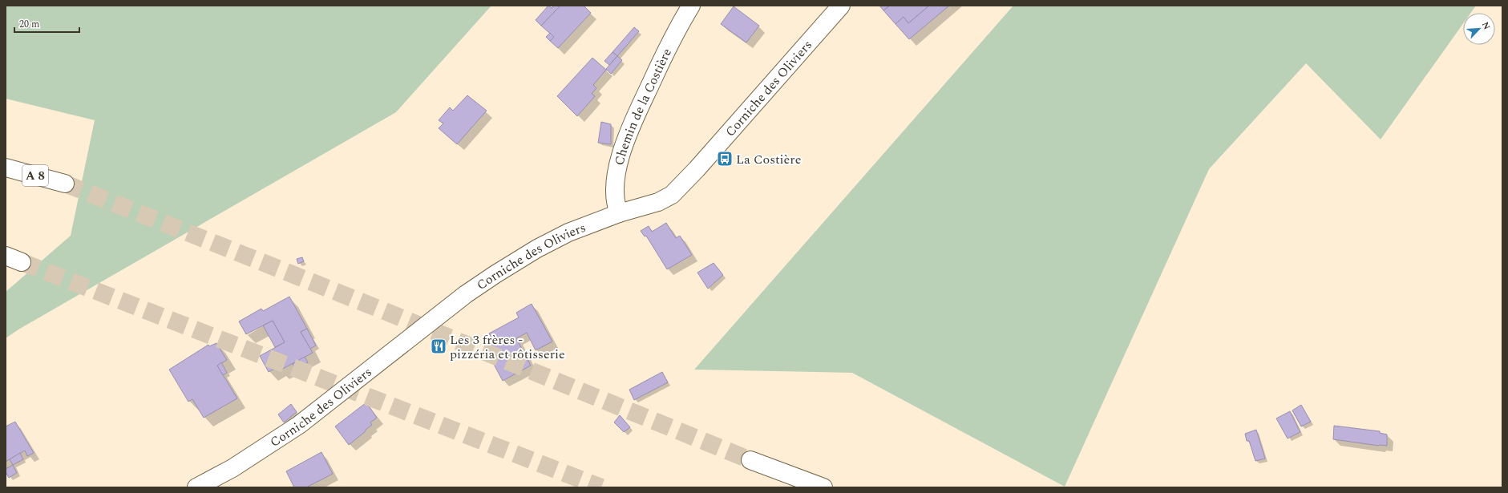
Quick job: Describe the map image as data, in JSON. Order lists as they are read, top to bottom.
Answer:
{
  "streets": {
    "main road": ["Corniche des Oliviers", "Chemin de la Costière", "A 8"]
  },
  "crossings": [
    ["Corniche des Oliviers", "Chemin de la Costière"]
  ],
  "places": {
    "bus stop": ["La Costière"],
    "restaurant": ["Les 3 frères - pizzéria et rôtisserie"]
  },
  "scale_bar": "20 m",
  "north": "top right"
}
